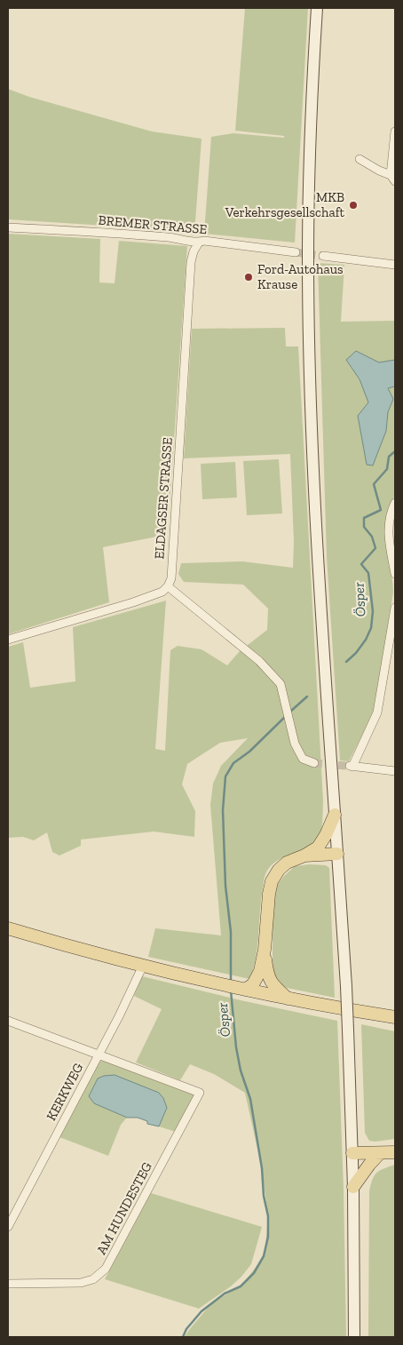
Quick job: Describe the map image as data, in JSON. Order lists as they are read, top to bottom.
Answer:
{
  "streets": {
    "street": [
      "BREMER STRASSE",
      "ELDAGSER STRASSE",
      "KERKWEG",
      "AM HUNDESTEG"
    ]
  },
  "crossings": [
    ["BREMER STRASSE", "ELDAGSER STRASSE"],
    ["KERKWEG", "AM HUNDESTEG"]
  ],
  "water": ["Ösper"],
  "places": ["MKB Verkehrsgesellschaft", "Ford-Autohaus Krause"]
}
